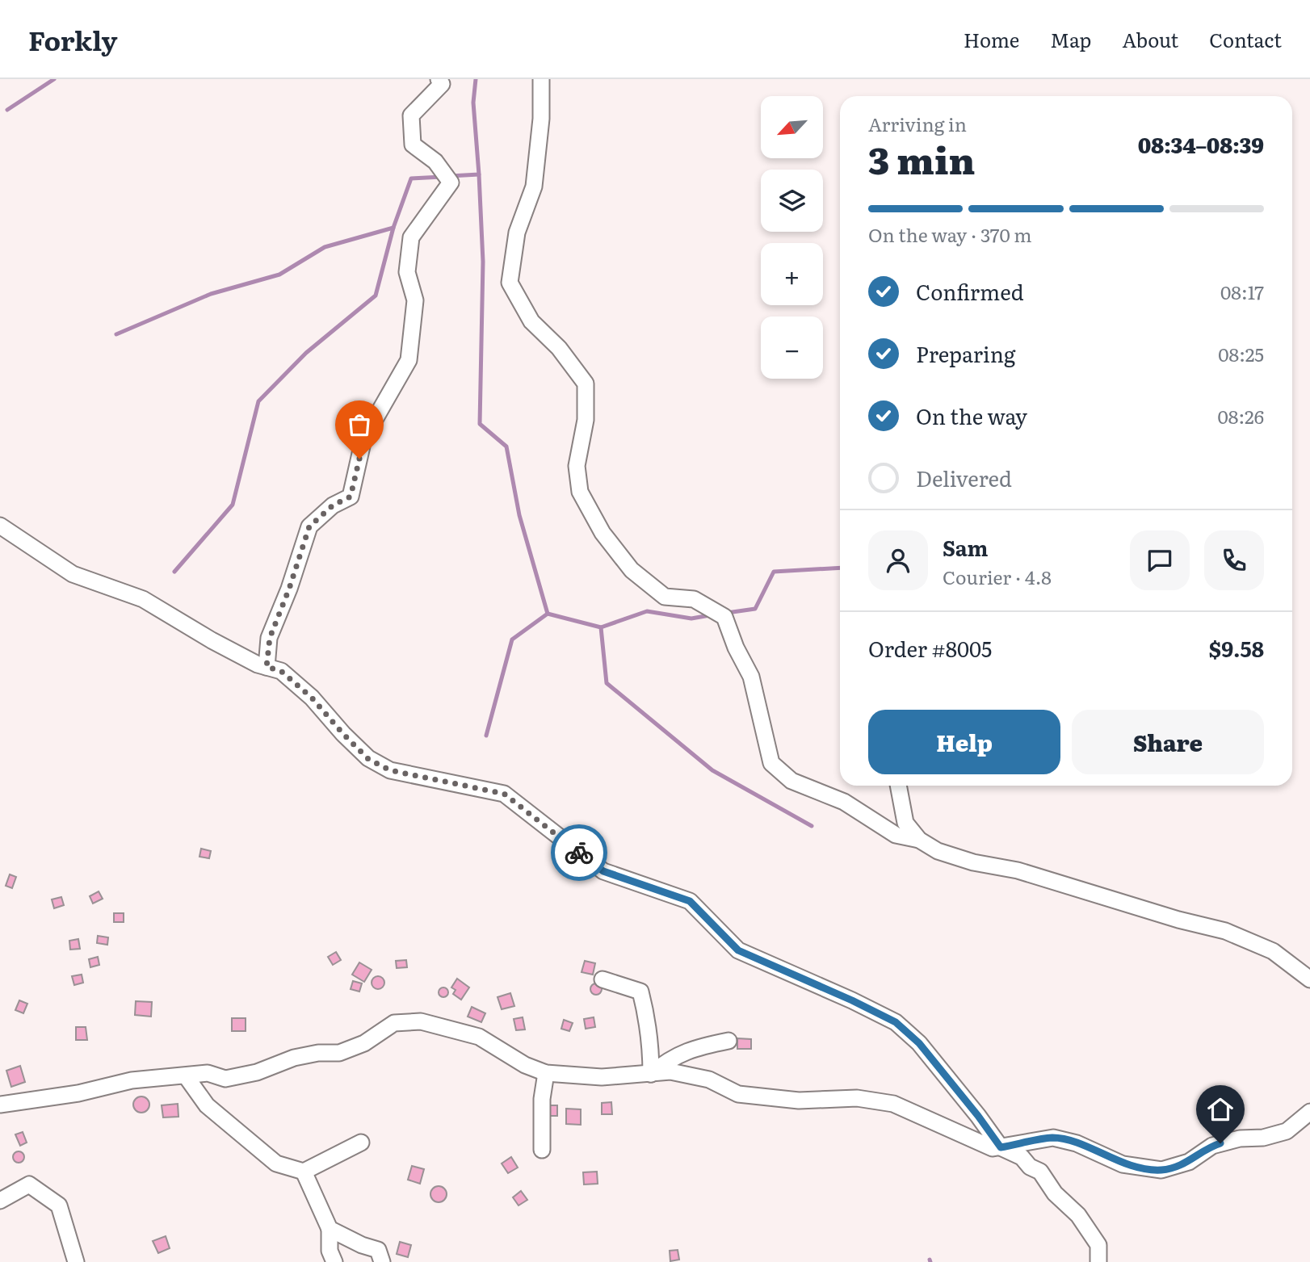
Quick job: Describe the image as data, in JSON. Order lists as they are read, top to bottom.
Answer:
{
  "north": "bottom left",
  "page": {
    "header": "Forkly",
    "nav": [
      "Home",
      "Map",
      "About",
      "Contact"
    ],
    "map_buttons": ["+", "−"],
    "heading": ["3 min", "Arriving in", "08:34–08:39"],
    "panel": [
      "Sam",
      "Courier · 4.8",
      "Order #8005",
      "$9.58"
    ],
    "bar": "On the way · 370 m",
    "list": [
      ["Confirmed", "08:17"],
      ["Preparing", "08:25"],
      ["On the way", "08:26"],
      "Delivered"
    ],
    "buttons": ["Help", "Share"]
  }
}
